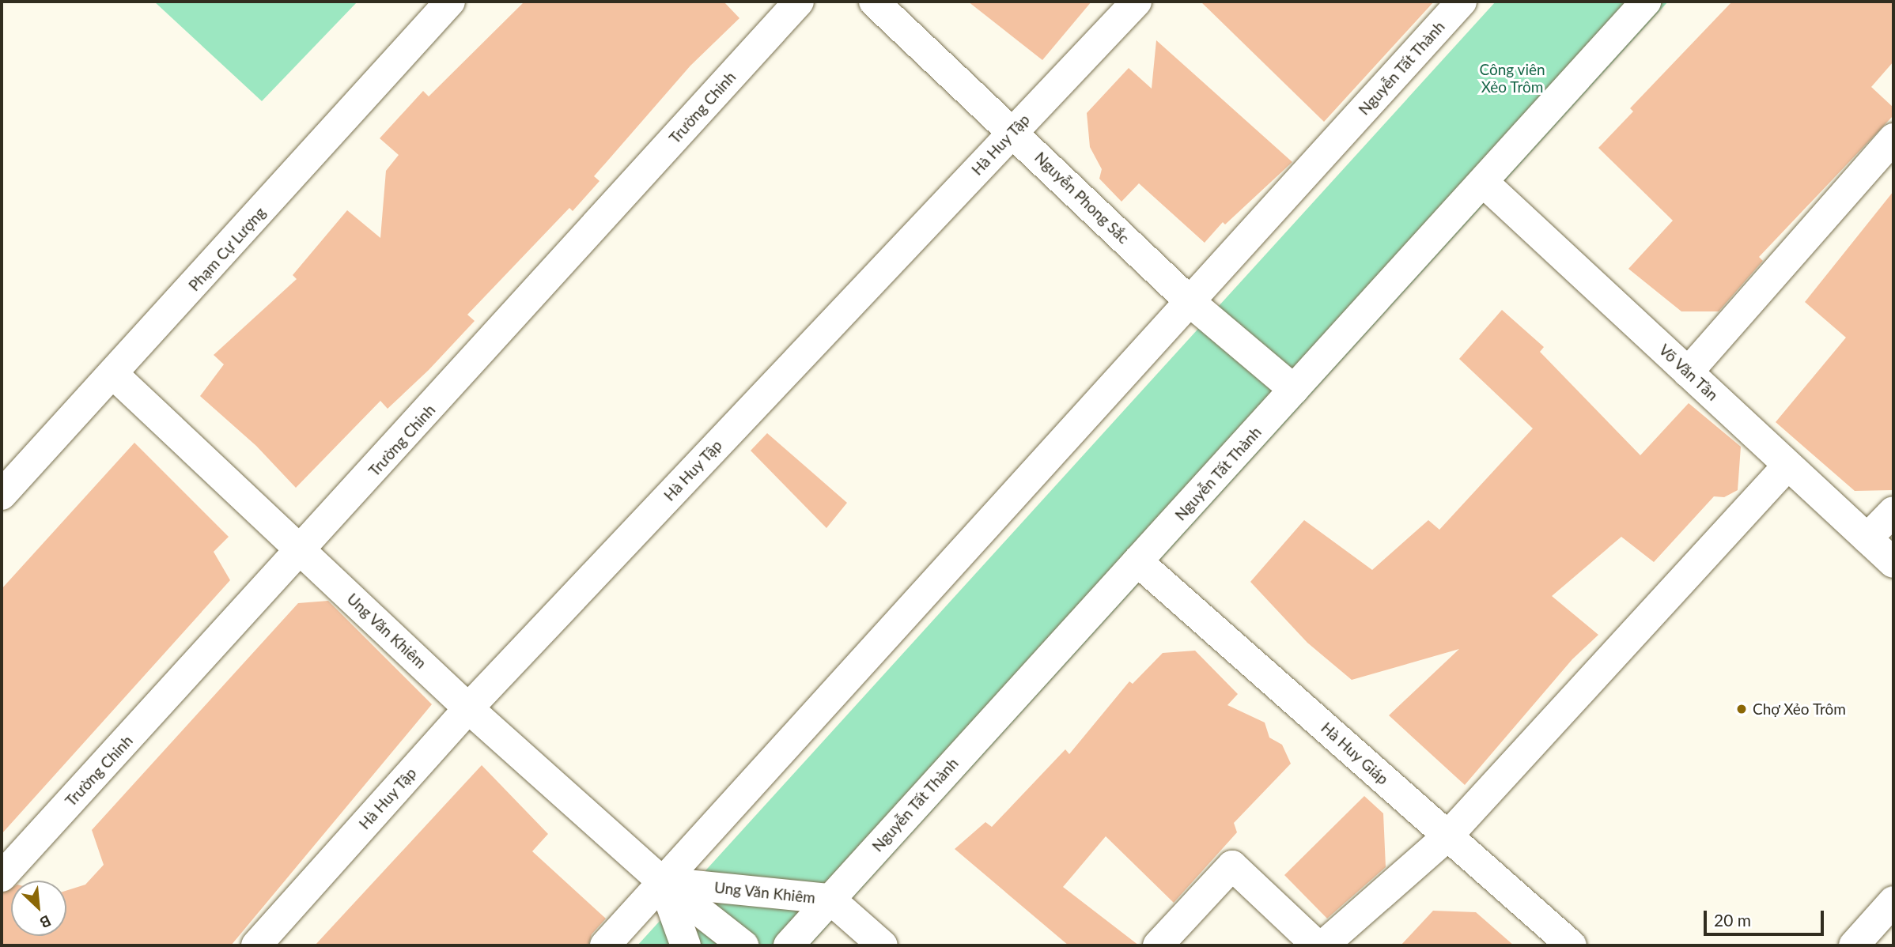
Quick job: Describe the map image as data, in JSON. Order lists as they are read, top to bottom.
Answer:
{
  "streets": {
    "street": [
      "Nguyễn Tất Thành",
      "Trường Chinh",
      "Hà Huy Tập",
      "Nguyễn Phong Sắc",
      "Phạm Cự Lượng",
      "Võ Văn Tần",
      "Ung Văn Khiêm",
      "Hà Huy Giáp"
    ]
  },
  "crossings": [
    ["Nguyễn Tất Thành", "Nguyễn Phong Sắc"],
    ["Nguyễn Tất Thành", "Võ Văn Tần"],
    ["Nguyễn Tất Thành", "Ung Văn Khiêm"],
    ["Nguyễn Tất Thành", "Hà Huy Giáp"],
    ["Trường Chinh", "Ung Văn Khiêm"],
    ["Hà Huy Tập", "Nguyễn Phong Sắc"],
    ["Hà Huy Tập", "Ung Văn Khiêm"],
    ["Phạm Cự Lượng", "Ung Văn Khiêm"]
  ],
  "parks": ["Công viên Xẻo Trôm"],
  "places": ["Chợ Xẻo Trôm"],
  "scale_bar": "20 m",
  "north": "bottom right"
}
